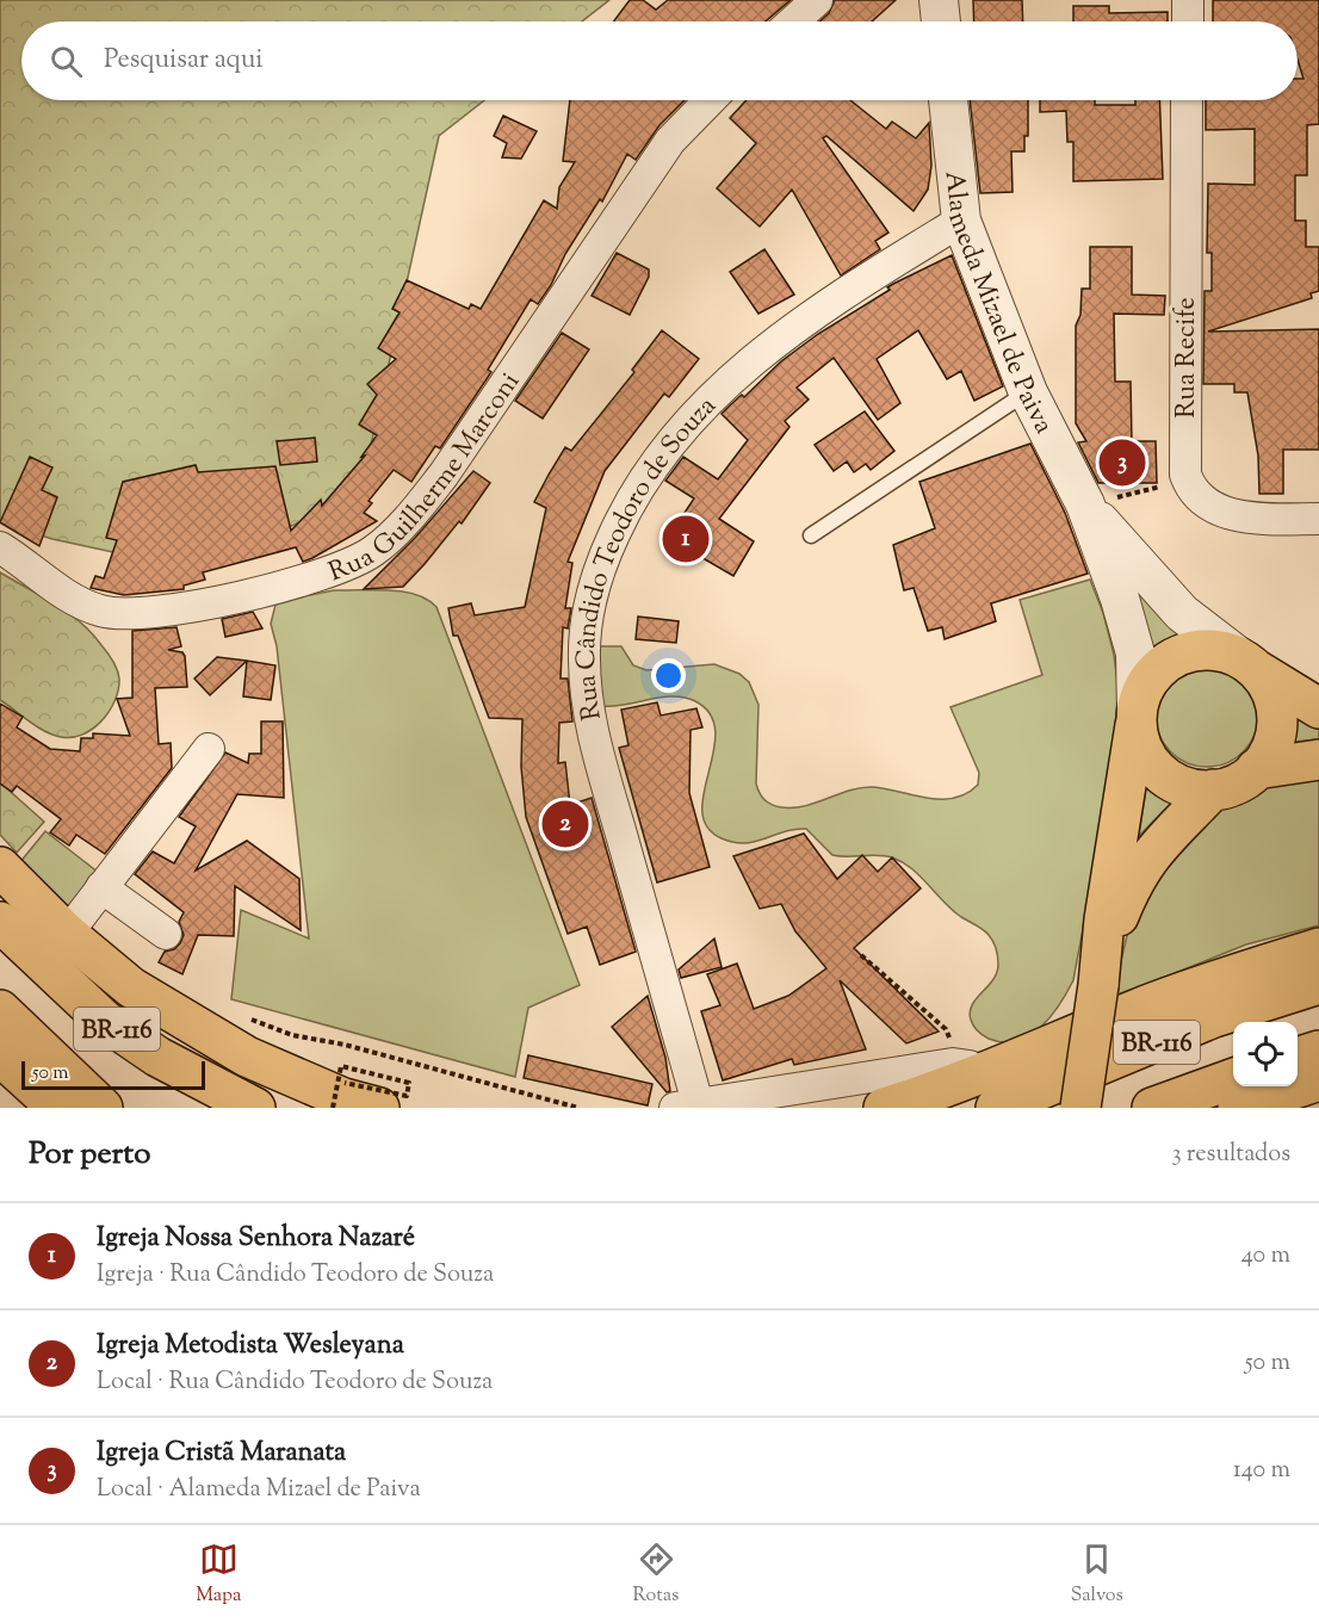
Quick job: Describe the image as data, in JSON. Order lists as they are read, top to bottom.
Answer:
{
  "streets": {
    "main road": ["BR-116"],
    "street": [
      "Alameda Mizael de Paiva",
      "Rua Recife",
      "Rua Guilherme Marconi",
      "Rua Cândido Teodoro de Souza"
    ]
  },
  "crossings": [
    ["Alameda Mizael de Paiva", "Rua Cândido Teodoro de Souza"],
    ["Rua Cândido Teodoro de Souza", "BR-116"]
  ],
  "scale_bar": "50 m",
  "page": {
    "search": "Pesquisar aqui",
    "pins": ["3", "1", "2"],
    "scale": "50 m",
    "heading": ["Por perto", "3 resultados"],
    "list": [
      {
        "mark": "1",
        "name": "Igreja Nossa Senhora Nazaré",
        "note": "Igreja · Rua Cândido Teodoro de Souza",
        "value": "40 m"
      },
      {
        "mark": "2",
        "name": "Igreja Metodista Wesleyana",
        "note": "Local · Rua Cândido Teodoro de Souza",
        "value": "50 m"
      },
      {
        "mark": "3",
        "name": "Igreja Cristã Maranata",
        "note": "Local · Alameda Mizael de Paiva",
        "value": "140 m"
      }
    ],
    "nav": ["Mapa", "Rotas", "Salvos"]
  }
}
